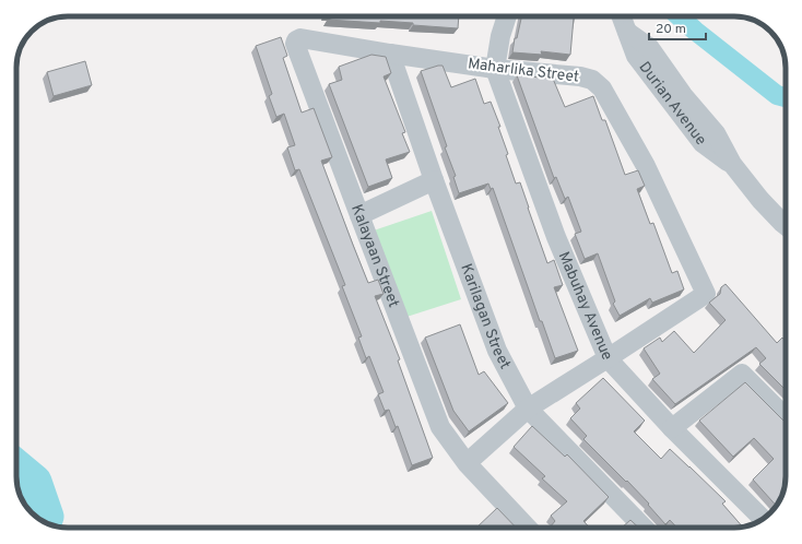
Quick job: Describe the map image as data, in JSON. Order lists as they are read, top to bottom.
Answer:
{
  "streets": {
    "street": [
      "Maharlika Street",
      "Durian Avenue",
      "Kalayaan Street",
      "Mabuhay Avenue",
      "Karilagan Street"
    ]
  },
  "crossings": [
    ["Maharlika Street", "Kalayaan Street"],
    ["Maharlika Street", "Mabuhay Avenue"],
    ["Maharlika Street", "Karilagan Street"]
  ],
  "scale_bar": "20 m"
}
